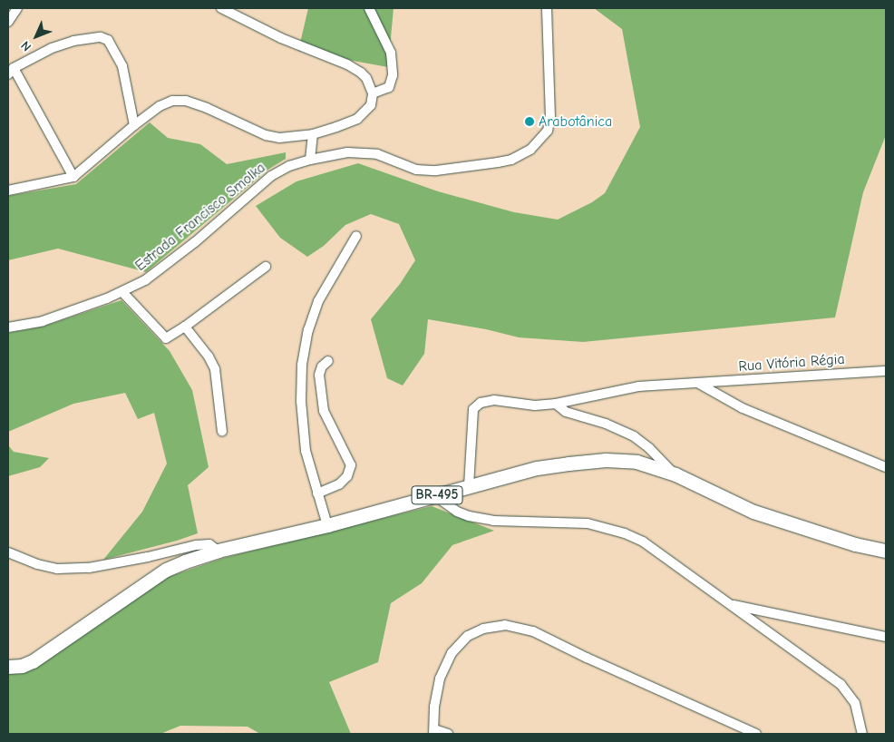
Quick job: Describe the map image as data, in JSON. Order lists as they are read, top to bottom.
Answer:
{
  "streets": {
    "main road": ["BR-495"],
    "street": ["Estrada Francisco Smolka", "Rua Vitória Régia"]
  },
  "crossings": [
    ["Rua Vitória Régia", "BR-495"]
  ],
  "places": ["Arabotânica"],
  "north": "bottom left"
}
